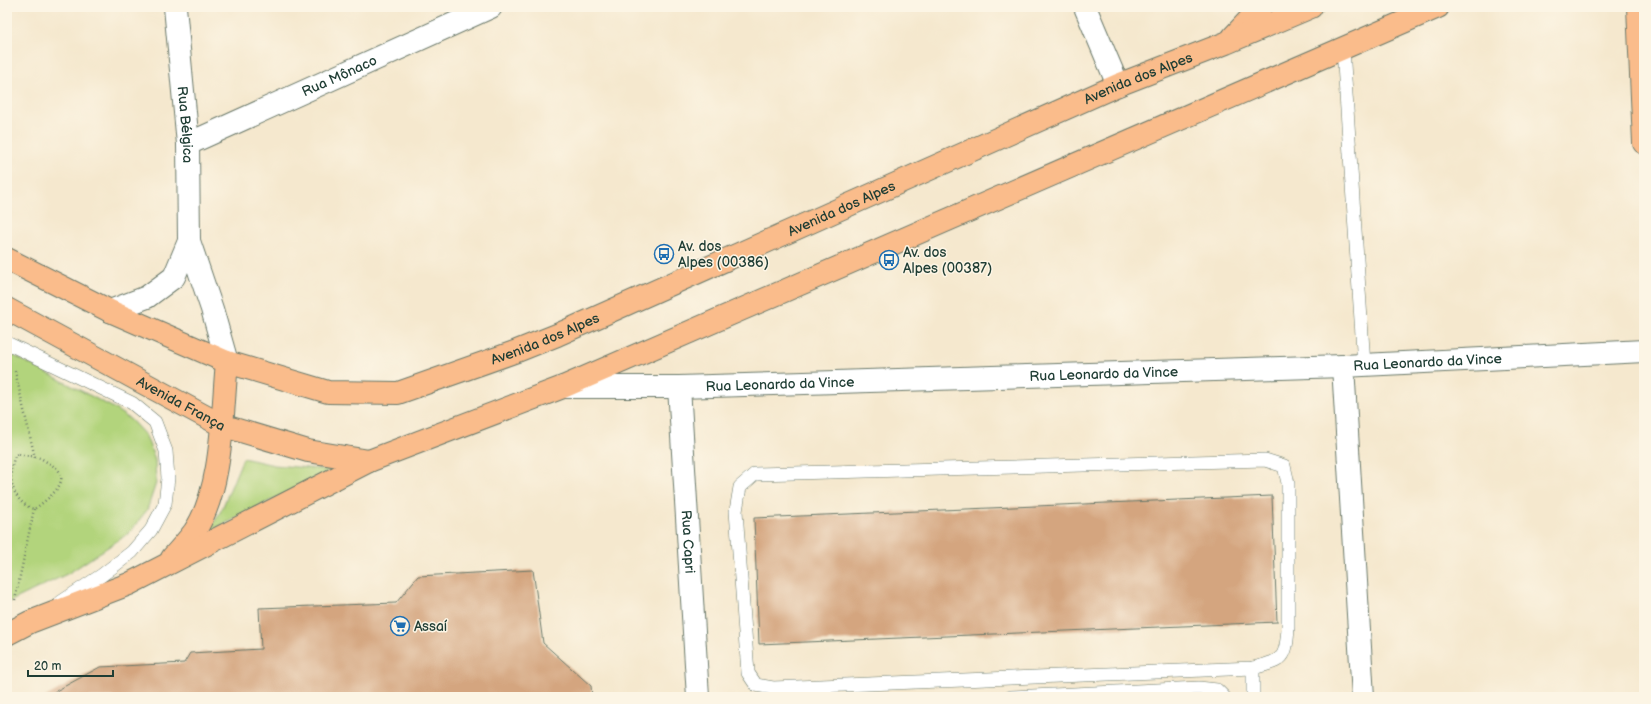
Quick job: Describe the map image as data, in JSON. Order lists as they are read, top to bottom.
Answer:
{
  "streets": {
    "main road": ["Avenida dos Alpes", "Avenida França"],
    "street": [
      "Rua Mônaco",
      "Rua Bélgica",
      "Rua Leonardo da Vince",
      "Rua Capri"
    ]
  },
  "crossings": [
    ["Rua Mônaco", "Rua Bélgica"],
    ["Avenida dos Alpes", "Rua Bélgica"],
    ["Rua Leonardo da Vince", "Rua Capri"]
  ],
  "places": {
    "bus stop": ["Av. dos Alpes (00386)", "Av. dos Alpes (00387)"],
    "supermarket": ["Assaí"]
  },
  "scale_bar": "20 m"
}
